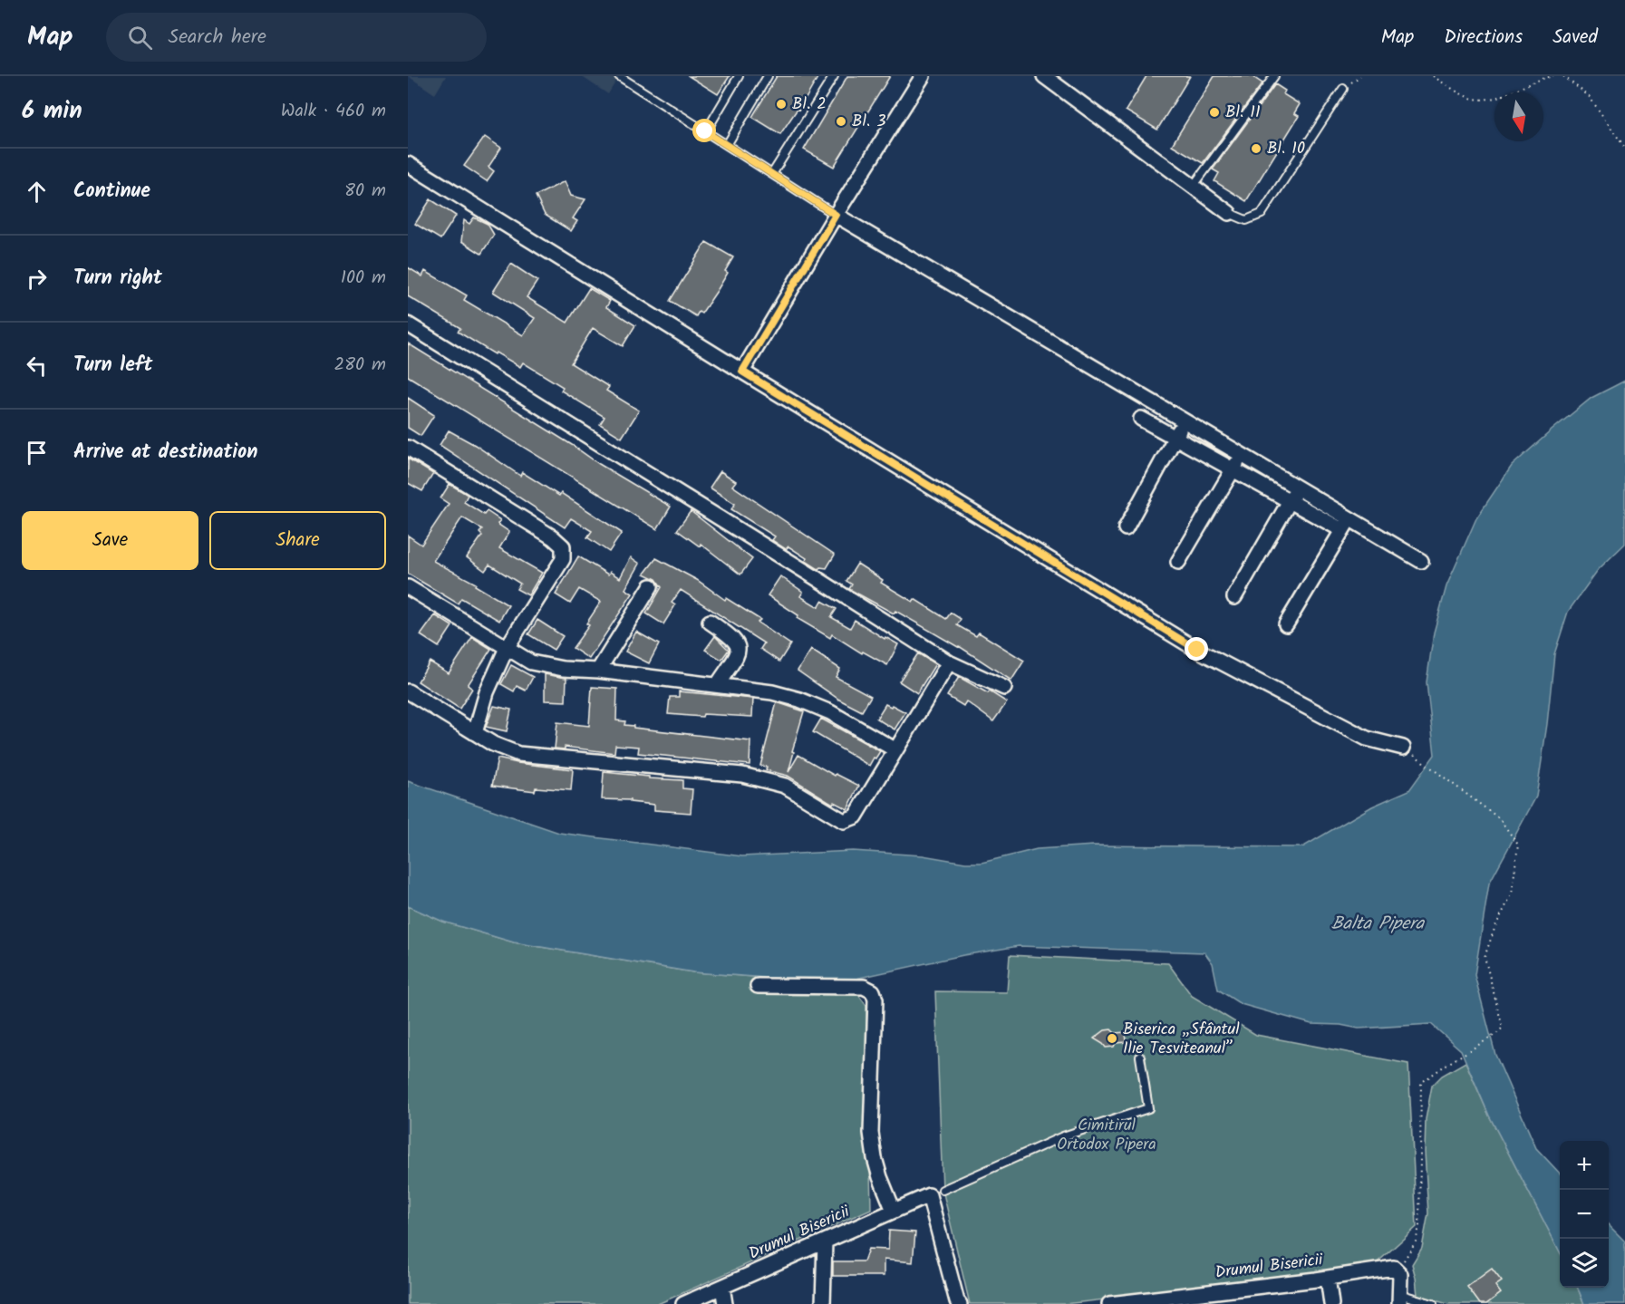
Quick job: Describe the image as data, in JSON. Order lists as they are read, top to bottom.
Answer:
{
  "streets": {
    "street": ["Drumul Bisericii"]
  },
  "water": ["Balta Pipera"],
  "parks": ["Cimitirul Ortodox Pipera"],
  "places": [
    "Bl. 2",
    "Bl. 11",
    "Bl. 3",
    "Bl. 10",
    "Biserica „Sfântul Ilie Tesviteanul”"
  ],
  "north": "bottom",
  "page": {
    "header": "Map",
    "search": "Search here",
    "nav": ["Map", "Directions", "Saved"],
    "heading": ["6 min", "Walk · 460 m"],
    "list": [
      ["Continue", "80 m"],
      ["Turn right", "100 m"],
      ["Turn left", "280 m"],
      "Arrive at destination"
    ],
    "buttons": ["Save", "Share"],
    "map_buttons": ["+", "−"]
  }
}
